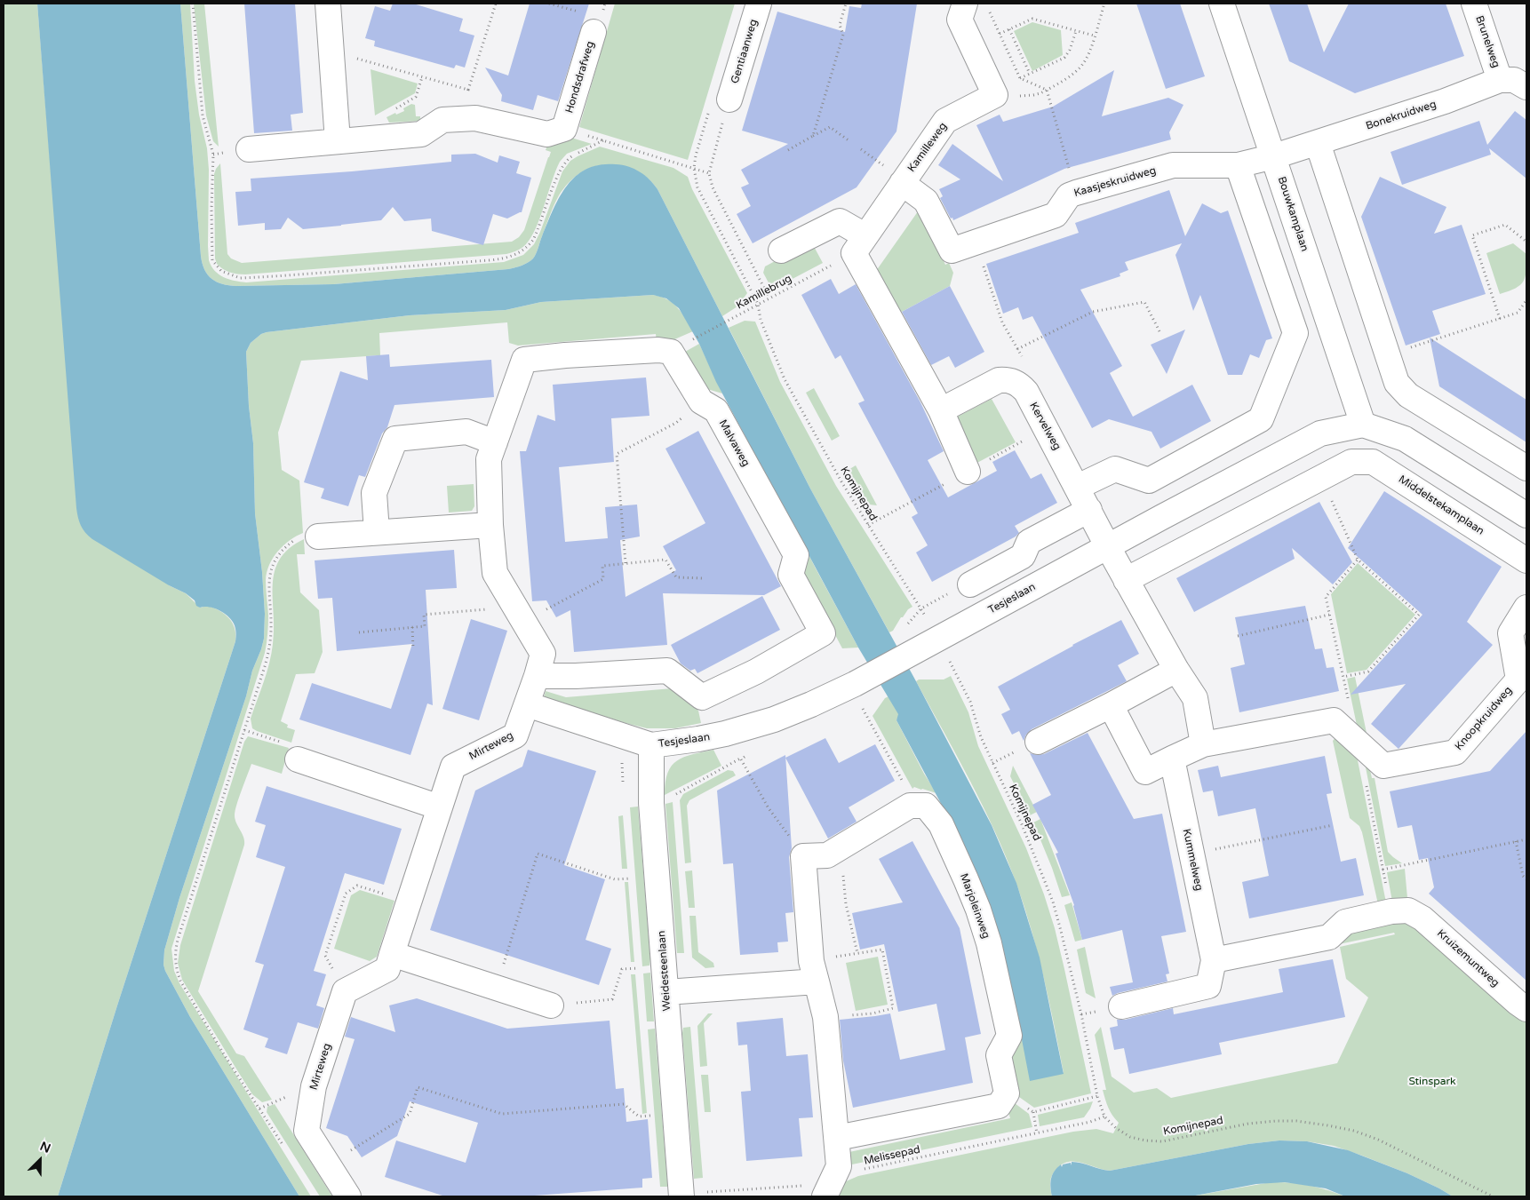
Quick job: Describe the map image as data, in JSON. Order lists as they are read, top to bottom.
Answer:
{
  "streets": {
    "street": [
      "Brunelweg",
      "Gentiaanweg",
      "Hondsdrafweg",
      "Bonekruidweg",
      "Kamilleweg",
      "Kaasjeskruidweg",
      "Bouwkamplaan",
      "Kervelweg",
      "Malvaweg",
      "Middelstekamplaan",
      "Tesjeslaan",
      "Knoopkruidweg",
      "Mirteweg",
      "Kummelweg",
      "Marjoleinweg",
      "Kruizemuntweg",
      "Weidesteenlaan"
    ],
    "path": ["Kamillebrug", "Komijnepad", "Melissepad"]
  },
  "crossings": [
    ["Brunelweg", "Bonekruidweg"],
    ["Bonekruidweg", "Kaasjeskruidweg"],
    ["Bonekruidweg", "Bouwkamplaan"],
    ["Kamilleweg", "Kaasjeskruidweg"],
    ["Kamilleweg", "Kamillebrug"],
    ["Kaasjeskruidweg", "Bouwkamplaan"],
    ["Bouwkamplaan", "Tesjeslaan"],
    ["Kamillebrug", "Komijnepad"],
    ["Kervelweg", "Tesjeslaan"],
    ["Malvaweg", "Mirteweg"],
    ["Komijnepad", "Tesjeslaan"],
    ["Komijnepad", "Melissepad"],
    ["Tesjeslaan", "Weidesteenlaan"],
    ["Weidesteenlaan", "Melissepad"]
  ],
  "parks": ["Stinspark"],
  "north": "top right"
}
